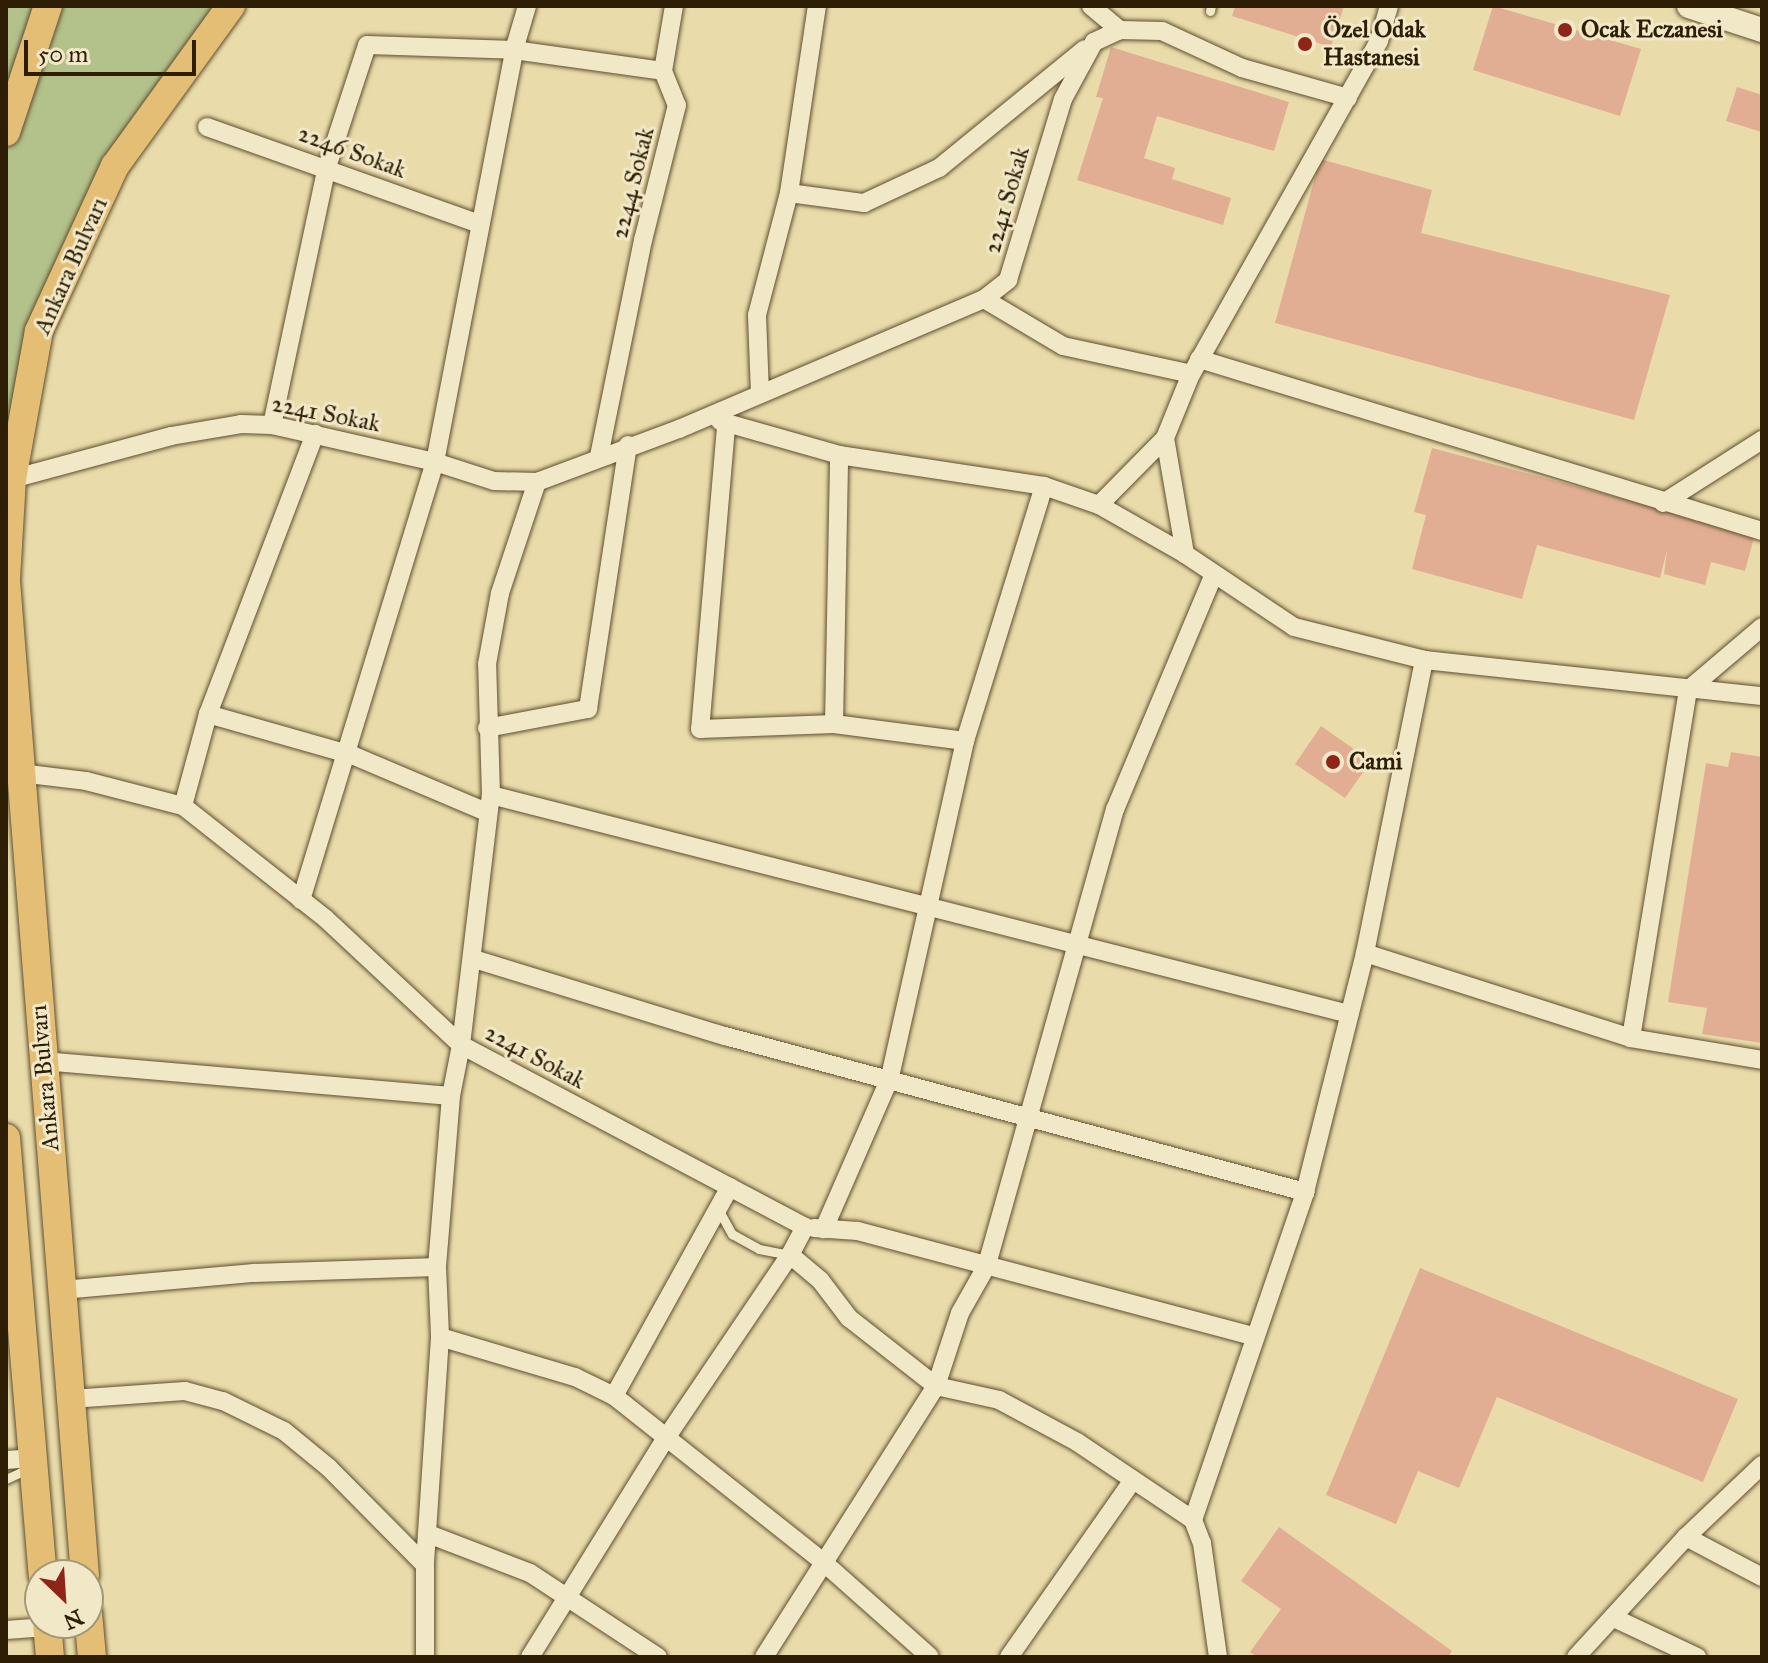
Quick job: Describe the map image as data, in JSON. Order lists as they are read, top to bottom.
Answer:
{
  "streets": {
    "main road": ["Ankara Bulvarı"],
    "street": ["2246 Sokak", "2244 Sokak", "2241 Sokak"]
  },
  "crossings": [
    ["2244 Sokak", "2241 Sokak"],
    ["2241 Sokak", "Ankara Bulvarı"]
  ],
  "places": ["Ocak Eczanesi", "Özel Odak Hastanesi", "Cami"],
  "scale_bar": "50 m",
  "north": "bottom right"
}
